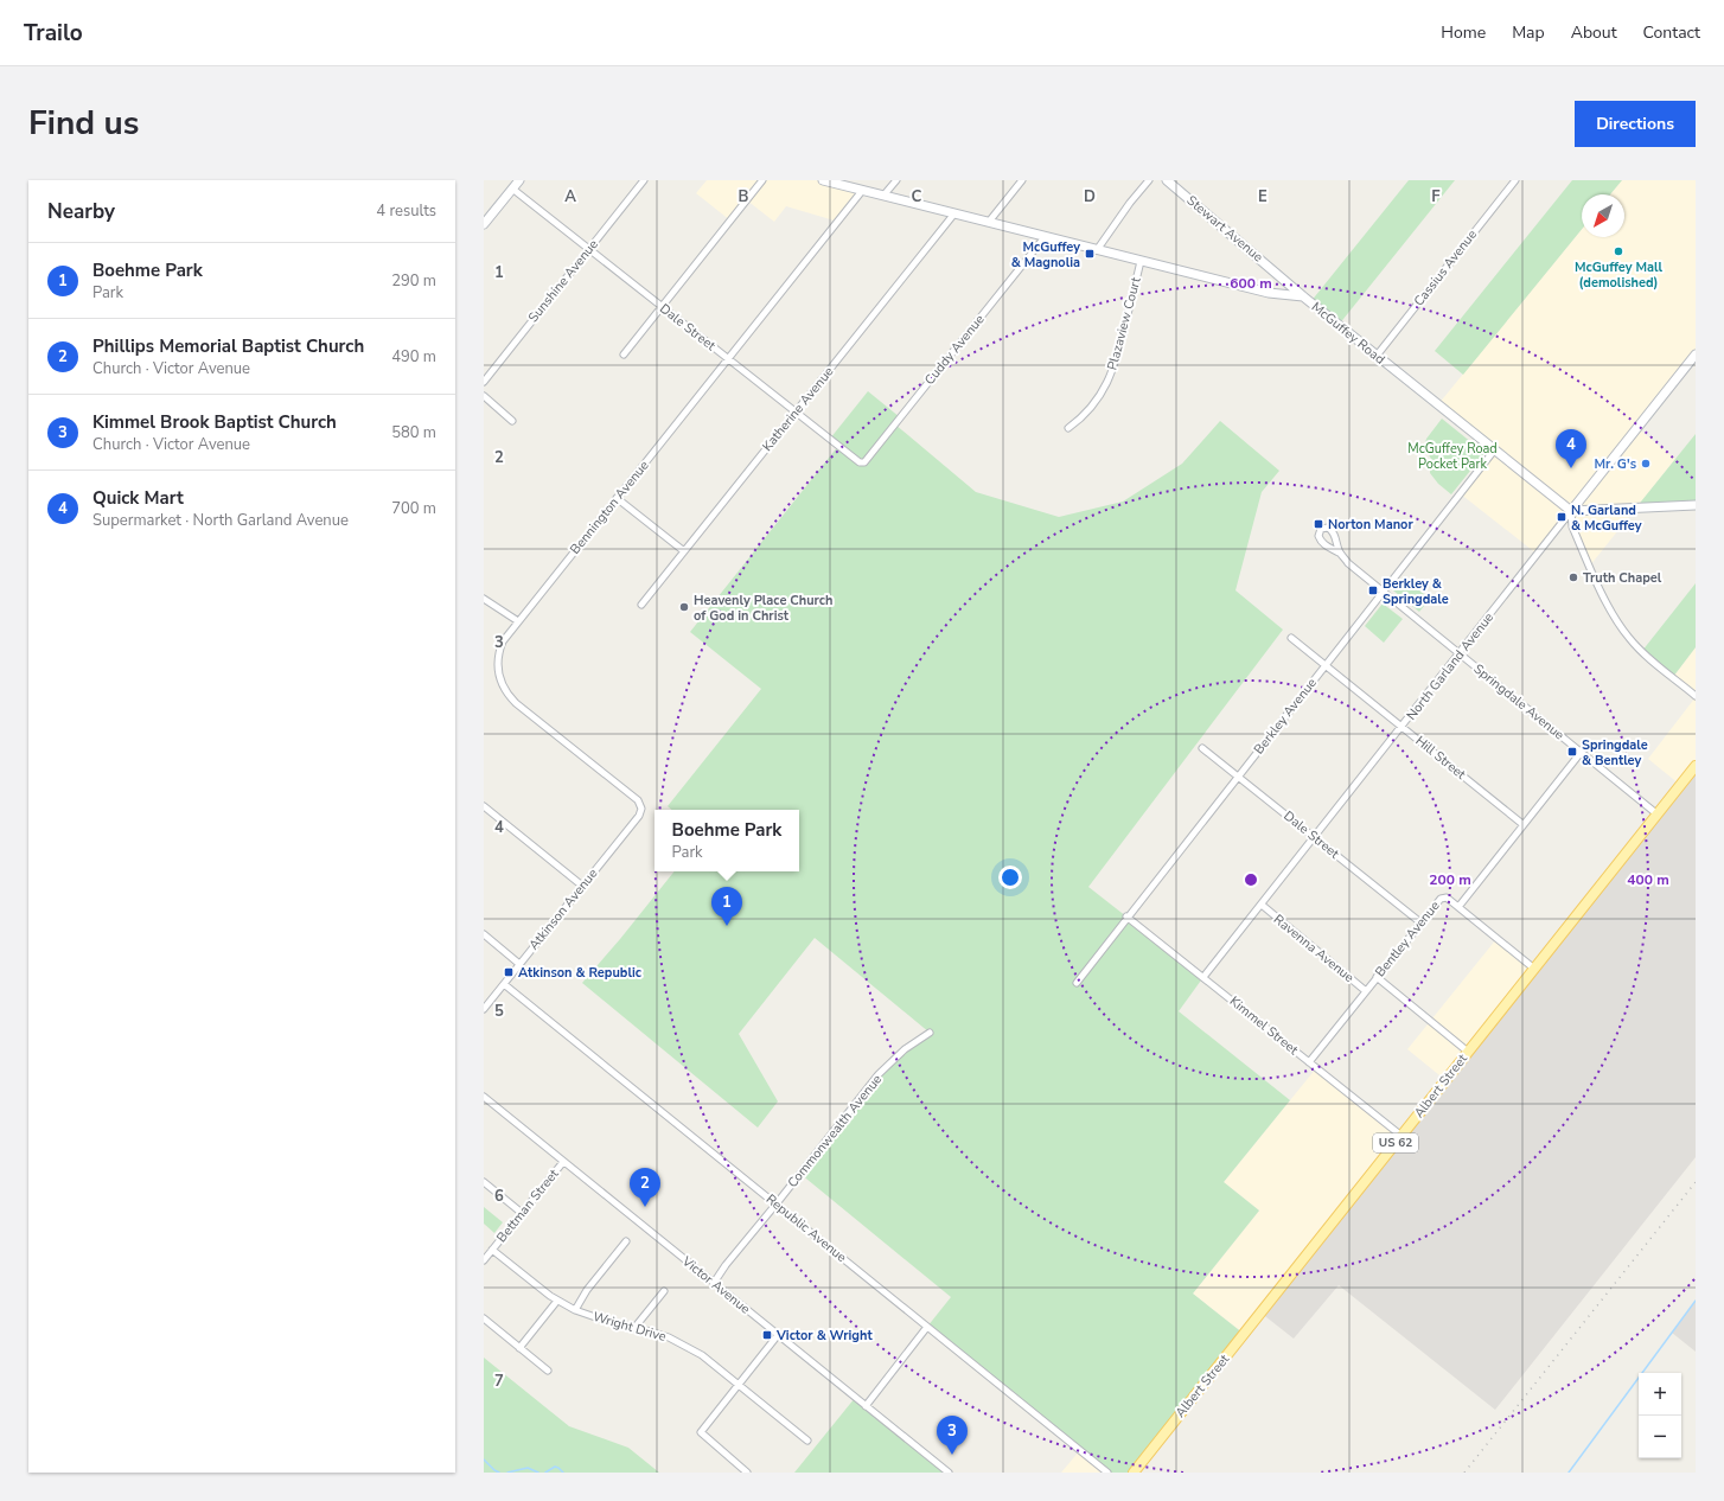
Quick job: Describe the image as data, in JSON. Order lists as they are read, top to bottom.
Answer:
{
  "streets": {
    "main road": ["Albert Street", "US 62"],
    "street": [
      "Stewart Avenue",
      "Cassius Avenue",
      "Sunshine Avenue",
      "Plazaview Court",
      "Dale Street",
      "McGuffey Road",
      "Cuddy Avenue",
      "Katherine Avenue",
      "Bennington Avenue",
      "North Garland Avenue",
      "Springdale Avenue",
      "Berkley Avenue",
      "Hill Street",
      "Atkinson Avenue",
      "Bentley Avenue",
      "Ravenna Avenue",
      "Kimmel Street",
      "Commonwealth Avenue",
      "Bettman Street",
      "Republic Avenue",
      "Victor Avenue",
      "Wright Drive"
    ]
  },
  "crossings": [
    ["Stewart Avenue", "McGuffey Road"],
    ["Cassius Avenue", "McGuffey Road"],
    ["Sunshine Avenue", "Dale Street"],
    ["Plazaview Court", "McGuffey Road"],
    ["Dale Street", "Cuddy Avenue"],
    ["Dale Street", "Katherine Avenue"],
    ["Dale Street", "Bennington Avenue"],
    ["Dale Street", "North Garland Avenue"],
    ["Dale Street", "Berkley Avenue"],
    ["Dale Street", "Bentley Avenue"],
    ["McGuffey Road", "Cuddy Avenue"],
    ["McGuffey Road", "Katherine Avenue"],
    ["McGuffey Road", "Bennington Avenue"],
    ["McGuffey Road", "North Garland Avenue"],
    ["McGuffey Road", "Berkley Avenue"],
    ["Bennington Avenue", "Atkinson Avenue"],
    ["North Garland Avenue", "Springdale Avenue"],
    ["North Garland Avenue", "Hill Street"],
    ["North Garland Avenue", "Ravenna Avenue"],
    ["North Garland Avenue", "Kimmel Street"],
    ["Springdale Avenue", "Berkley Avenue"],
    ["Springdale Avenue", "Bentley Avenue"],
    ["Springdale Avenue", "Albert Street"],
    ["Berkley Avenue", "Hill Street"],
    ["Berkley Avenue", "Kimmel Street"],
    ["Hill Street", "Bentley Avenue"],
    ["Atkinson Avenue", "Republic Avenue"],
    ["Bentley Avenue", "Ravenna Avenue"],
    ["Bentley Avenue", "Kimmel Street"],
    ["Kimmel Street", "Albert Street"],
    ["Commonwealth Avenue", "Republic Avenue"],
    ["Commonwealth Avenue", "Victor Avenue"],
    ["Bettman Street", "Victor Avenue"],
    ["Bettman Street", "Wright Drive"]
  ],
  "parks": ["McGuffey Road Pocket Park"],
  "places": {
    "other": [
      "McGuffey Mall (demolished)",
      "Mr. G's",
      "Truth Chapel",
      "Heavenly Place Church of God in Christ"
    ],
    "transit": [
      "McGuffey & Magnolia",
      "N. Garland & McGuffey",
      "Norton Manor",
      "Berkley & Springdale",
      "Springdale & Bentley",
      "Atkinson & Republic",
      "Victor & Wright"
    ]
  },
  "north": "bottom left",
  "page": {
    "header": "Trailo",
    "nav": [
      "Home",
      "Map",
      "About",
      "Contact"
    ],
    "title": "Find us",
    "buttons": "Directions",
    "heading": ["Nearby", "4 results"],
    "list": [
      {
        "mark": "1",
        "name": "Boehme Park",
        "note": "Park",
        "value": "290 m"
      },
      {
        "mark": "2",
        "name": "Phillips Memorial Baptist Church",
        "note": "Church · Victor Avenue",
        "value": "490 m"
      },
      {
        "mark": "3",
        "name": "Kimmel Brook Baptist Church",
        "note": "Church · Victor Avenue",
        "value": "580 m"
      },
      {
        "mark": "4",
        "name": "Quick Mart",
        "note": "Supermarket · North Garland Avenue",
        "value": "700 m"
      }
    ],
    "pins": [
      "4",
      "1",
      "2",
      "3"
    ],
    "popup": ["Boehme Park", "Park"],
    "map_buttons": ["+", "−"]
  },
  "grid": {
    "columns": [
      "A",
      "B",
      "C",
      "D",
      "E",
      "F"
    ],
    "rows": [
      "1",
      "2",
      "3",
      "4",
      "5",
      "6",
      "7"
    ]
  },
  "rings": ["600 m", "200 m", "400 m"]
}
